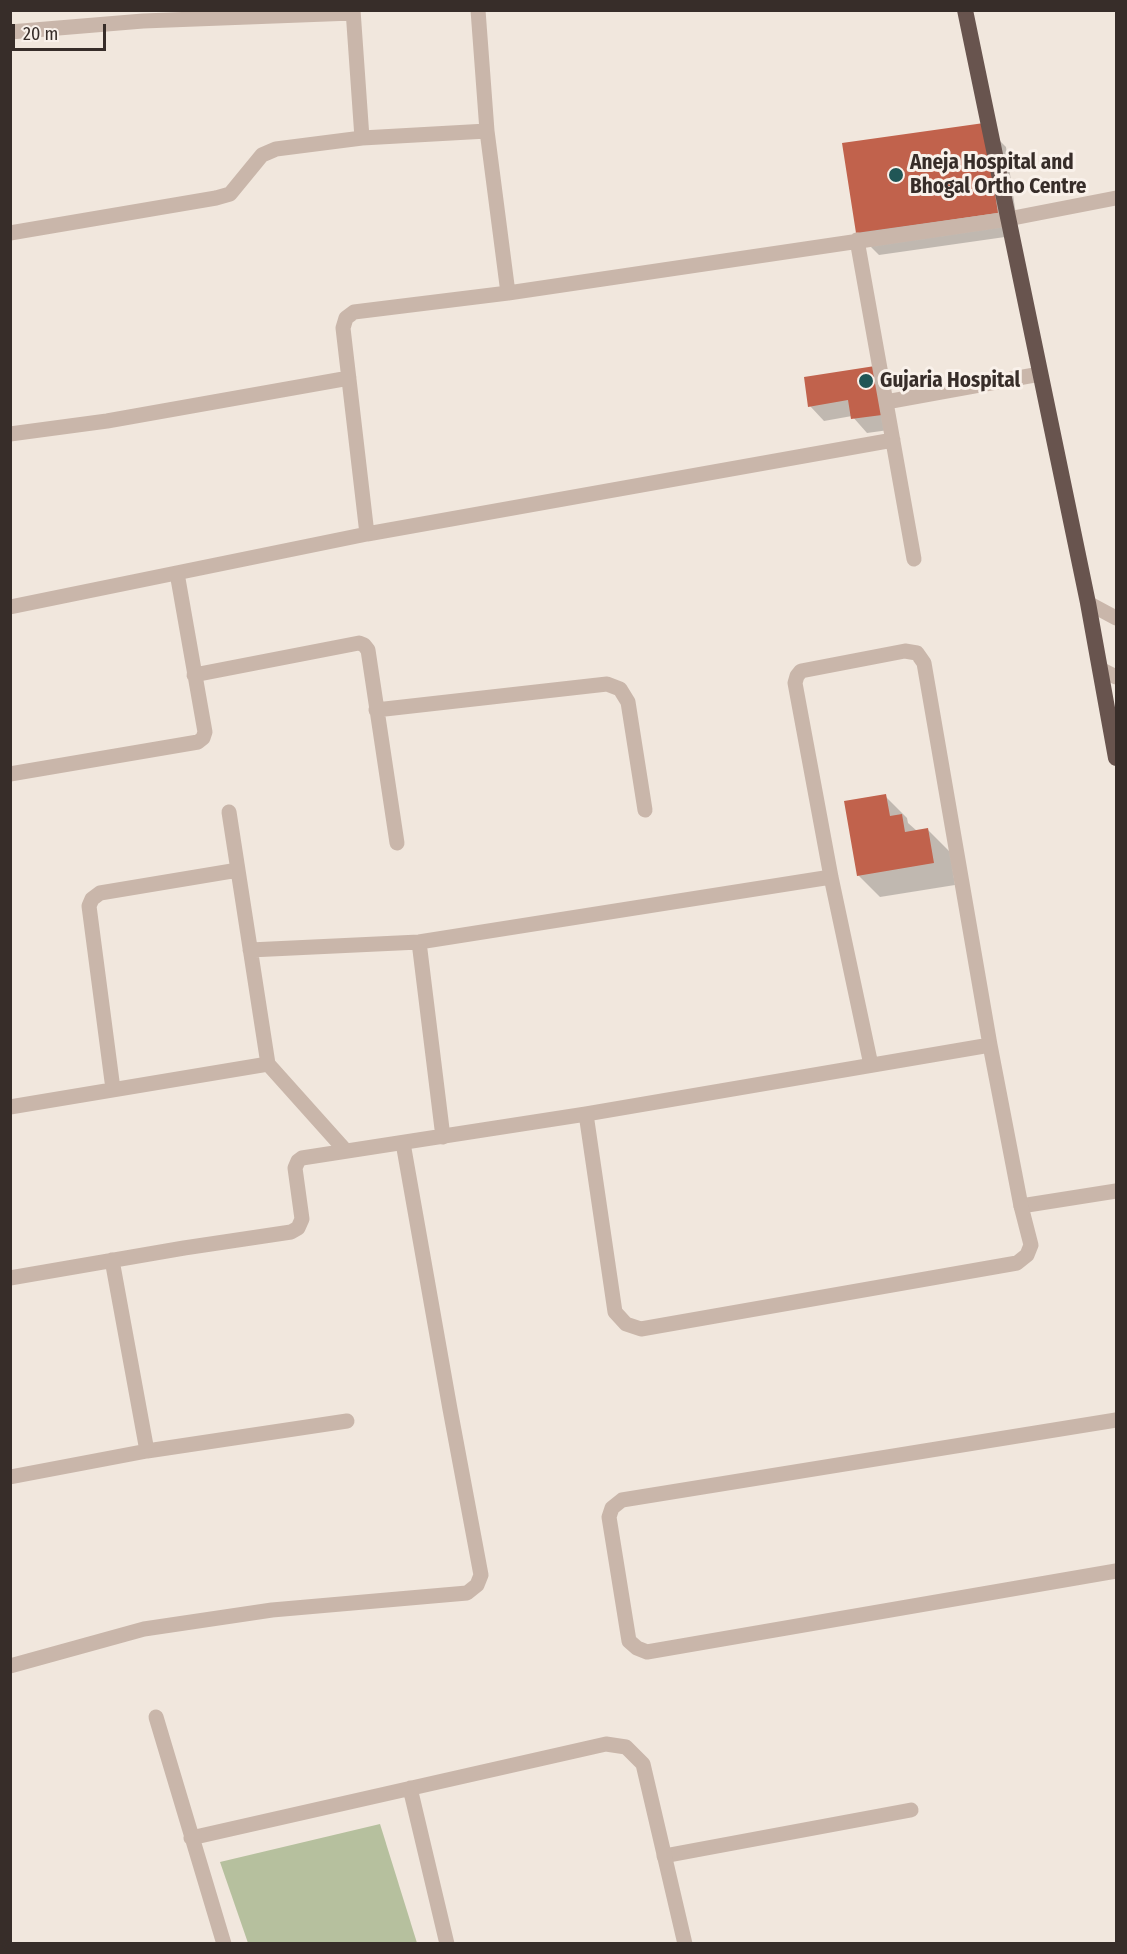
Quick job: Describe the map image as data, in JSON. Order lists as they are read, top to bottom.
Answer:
{
  "places": ["Aneja Hospital and Bhogal Ortho Centre", "Gujaria Hospital"],
  "scale_bar": "20 m"
}
